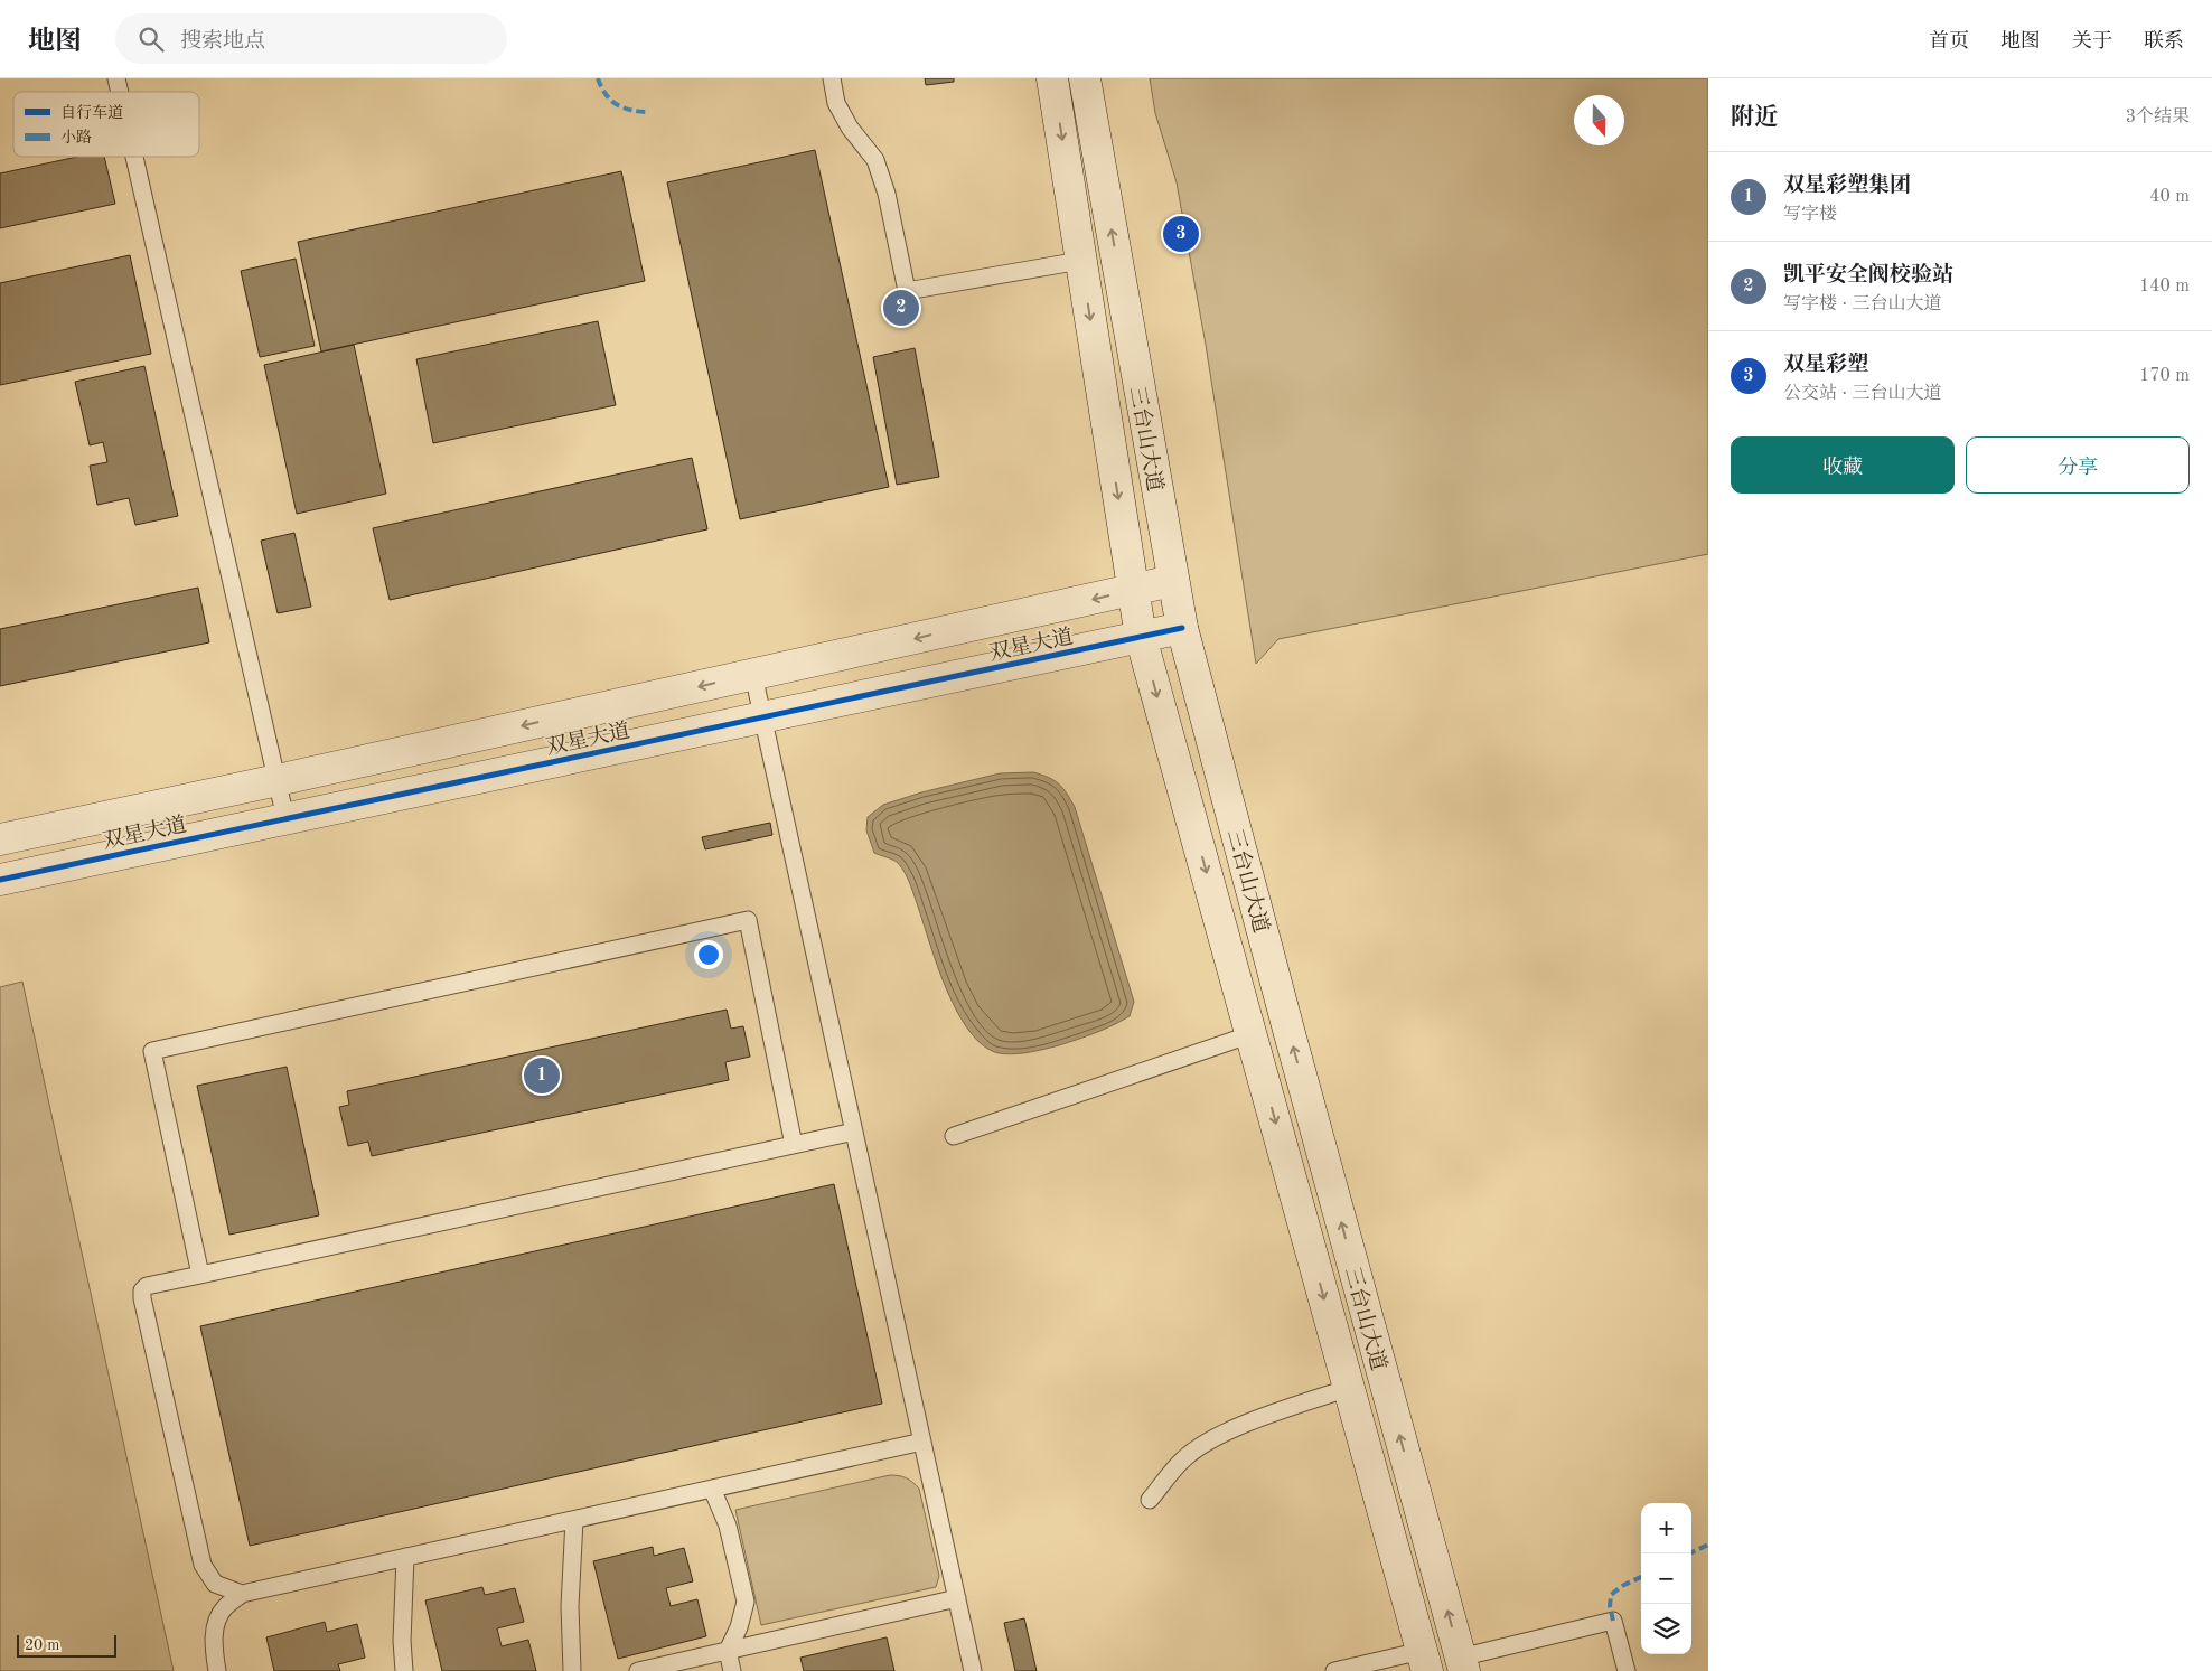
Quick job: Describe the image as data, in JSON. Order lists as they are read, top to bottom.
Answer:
{
  "streets": {
    "main road": ["三台山大道", "双星大道"]
  },
  "crossings": [
    ["三台山大道", "双星大道"]
  ],
  "legend": ["自行车道", "小路"],
  "scale_bar": "20 m",
  "north": "bottom",
  "page": {
    "header": "地图",
    "search": "搜索地点",
    "nav": [
      "首页",
      "地图",
      "关于",
      "联系"
    ],
    "heading": ["附近", "3个结果"],
    "list": [
      {
        "mark": "1",
        "name": "双星彩塑集团",
        "note": "写字楼",
        "value": "40 m"
      },
      {
        "mark": "2",
        "name": "凯平安全阀校验站",
        "note": "写字楼 · 三台山大道",
        "value": "140 m"
      },
      {
        "mark": "3",
        "name": "双星彩塑",
        "note": "公交站 · 三台山大道",
        "value": "170 m"
      }
    ],
    "pins": ["3", "2", "1"],
    "buttons": ["收藏", "分享"],
    "map_buttons": ["+", "−"],
    "scale": "20 m"
  }
}
